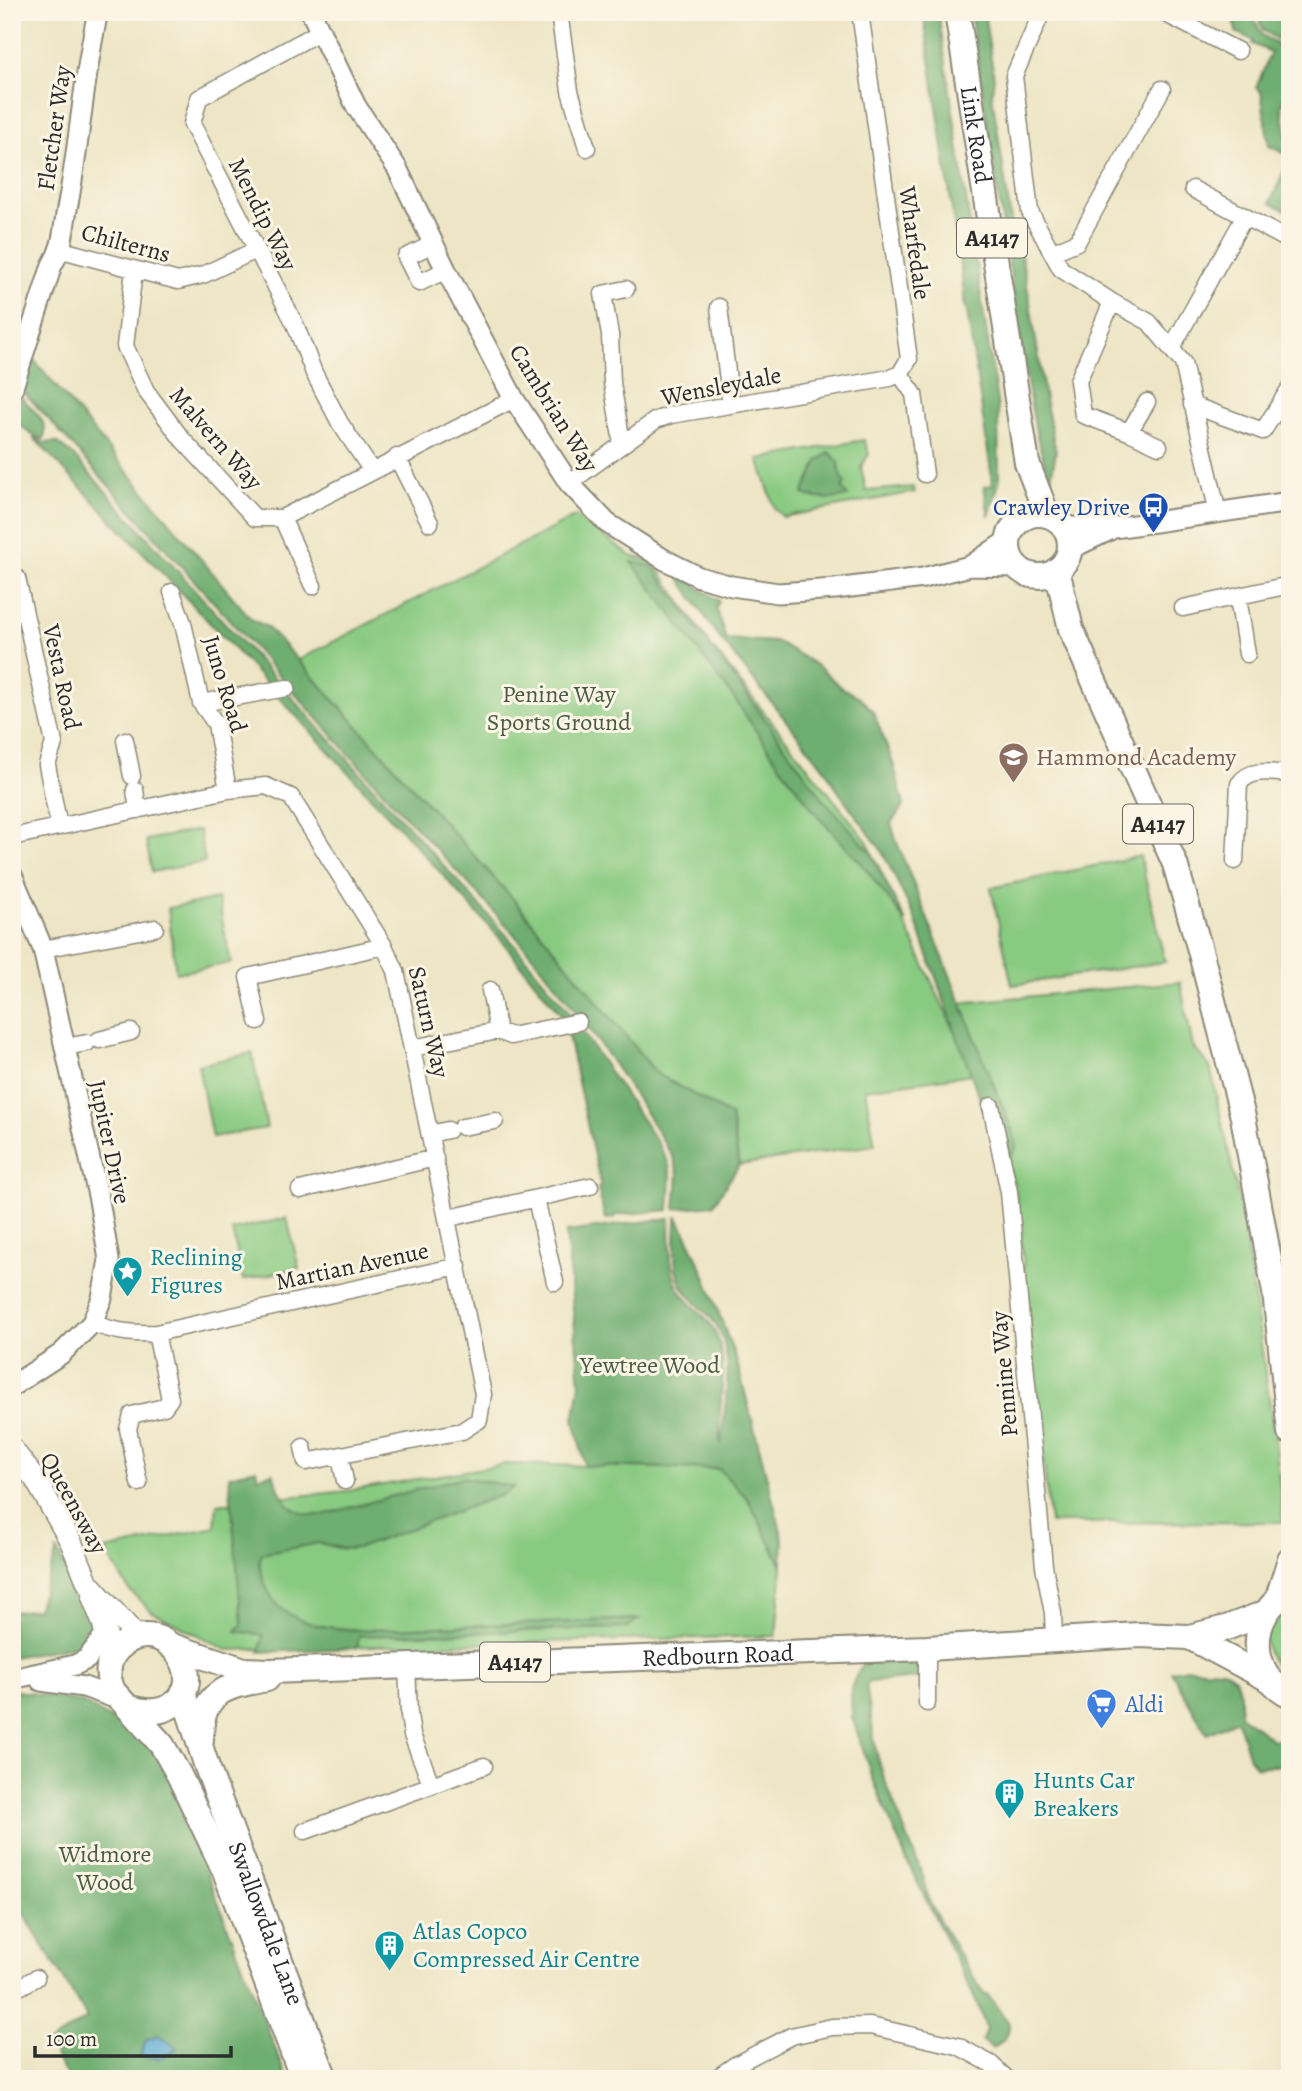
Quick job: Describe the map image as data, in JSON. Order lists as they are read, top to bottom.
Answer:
{
  "streets": {
    "main road": [
      "Link Road",
      "A4147",
      "Queensway",
      "Redbourn Road",
      "Swallowdale Lane"
    ],
    "street": [
      "Fletcher Way",
      "Mendip Way",
      "Chilterns",
      "Wharfedale",
      "Wensleydale",
      "Cambrian Way",
      "Malvern Way",
      "Vesta Road",
      "Juno Road",
      "Saturn Way",
      "Jupiter Drive",
      "Martian Avenue",
      "Pennine Way"
    ]
  },
  "crossings": [
    ["Fletcher Way", "Chilterns"],
    ["Link Road", "A4147"],
    ["Link Road", "Cambrian Way"],
    ["Mendip Way", "Chilterns"],
    ["Mendip Way", "Cambrian Way"],
    ["A4147", "Cambrian Way"],
    ["Chilterns", "Malvern Way"],
    ["Wharfedale", "Wensleydale"],
    ["Wensleydale", "Cambrian Way"],
    ["Vesta Road", "Saturn Way"],
    ["Juno Road", "Saturn Way"],
    ["Saturn Way", "Martian Avenue"],
    ["Jupiter Drive", "Martian Avenue"],
    ["Pennine Way", "Redbourn Road"],
    ["Queensway", "Redbourn Road"],
    ["Queensway", "Swallowdale Lane"],
    ["Redbourn Road", "Swallowdale Lane"]
  ],
  "parks": ["Penine Way Sports Ground", "Yewtree Wood", "Widmore Wood"],
  "places": {
    "bus stop": ["Crawley Drive"],
    "school or university": ["Hammond Academy"],
    "place": ["Reclining Figures"],
    "supermarket": ["Aldi"],
    "building": ["Hunts Car Breakers", "Atlas Copco Compressed Air Centre"]
  },
  "scale_bar": "100 m"
}
